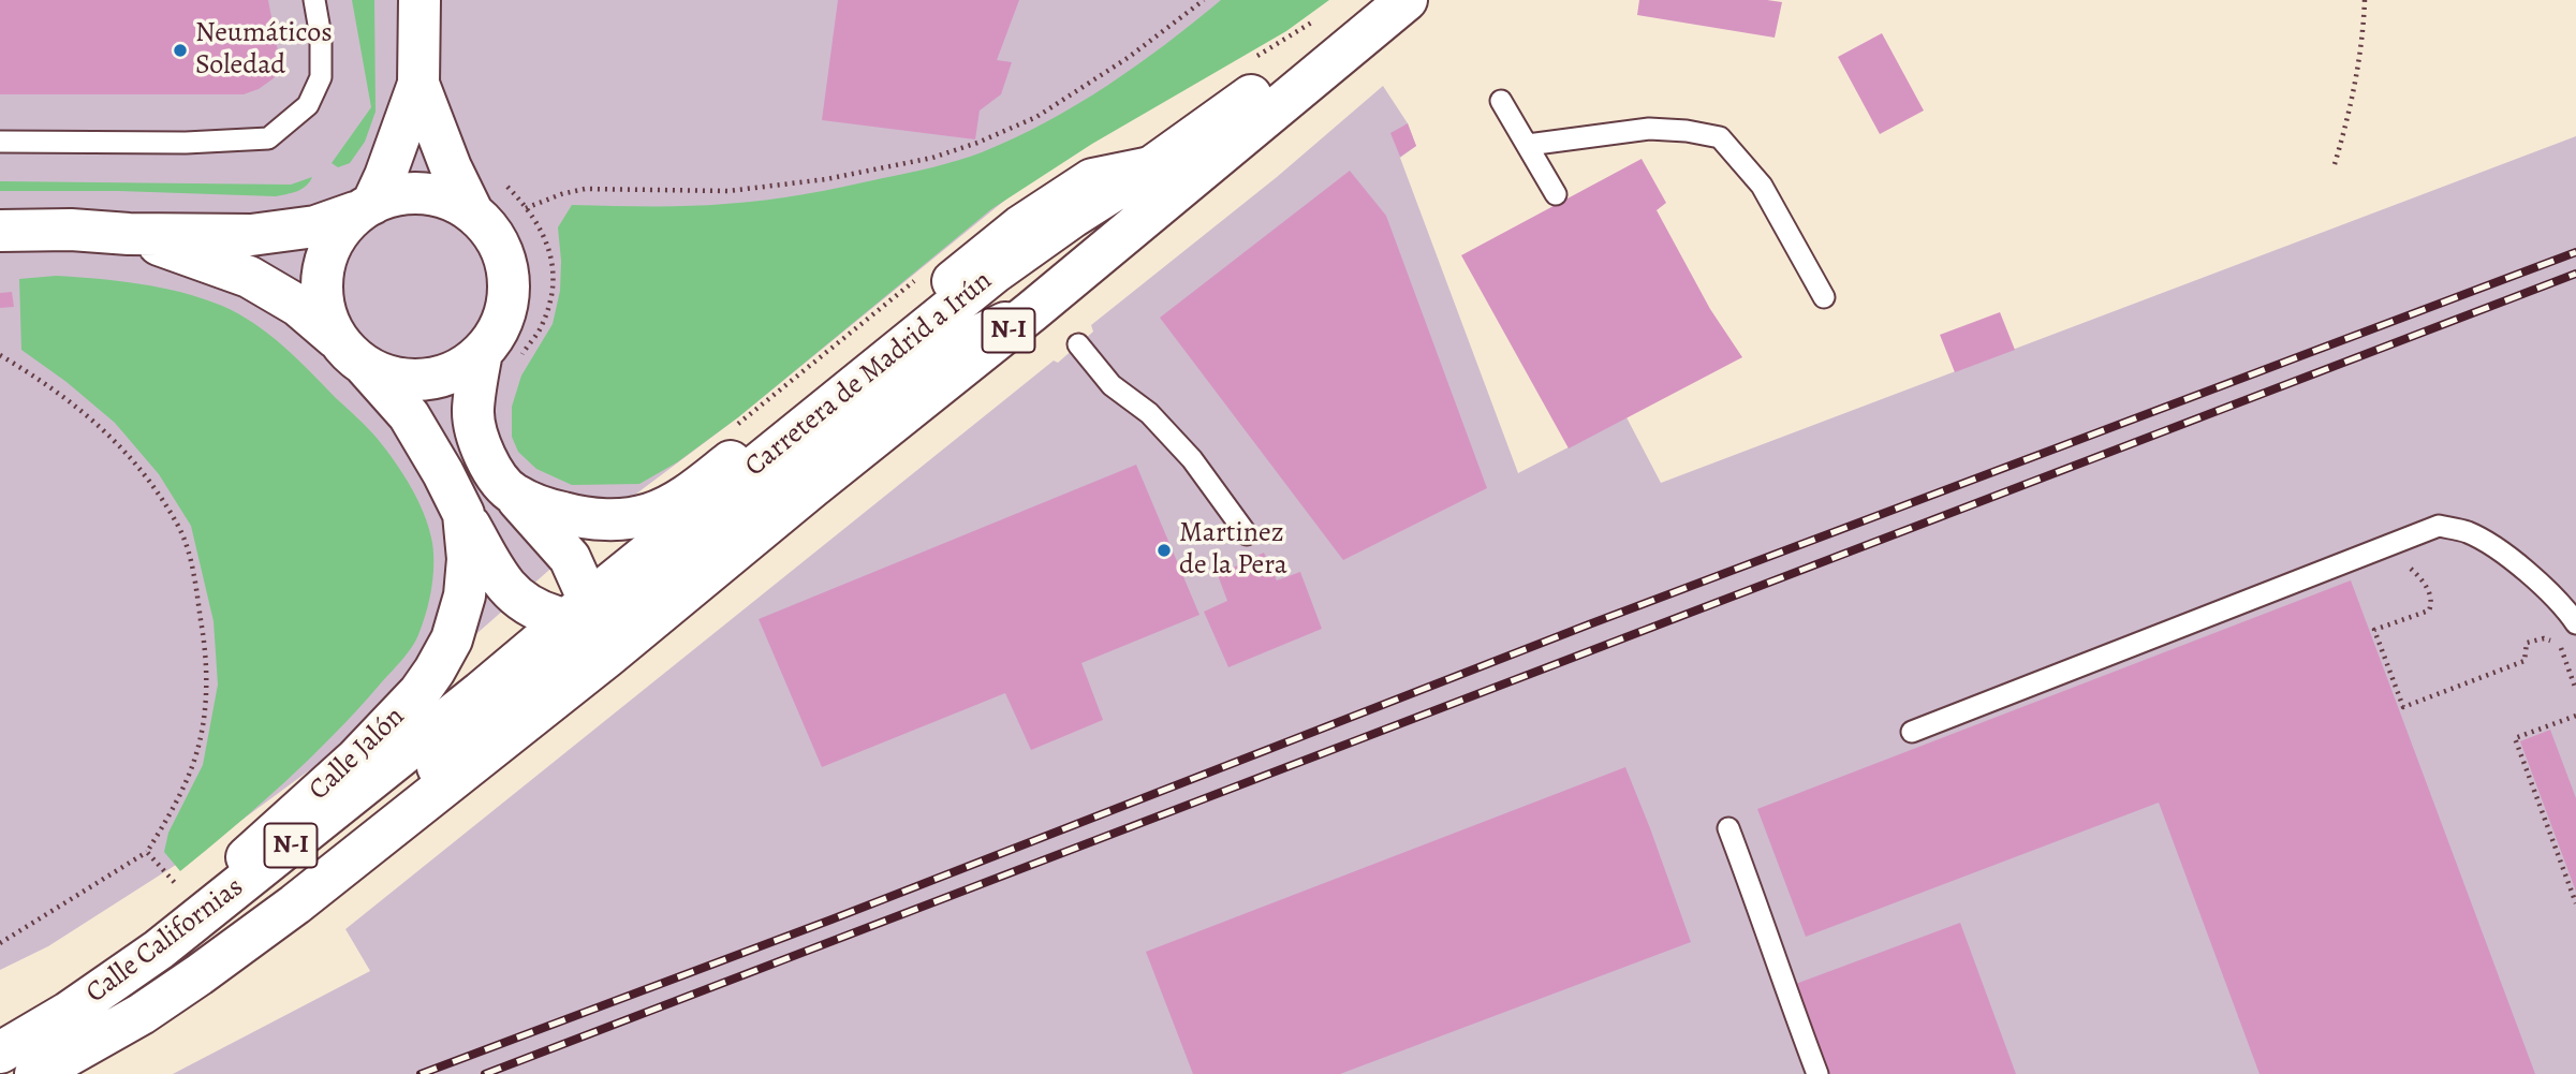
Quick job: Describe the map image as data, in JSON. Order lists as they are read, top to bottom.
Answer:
{
  "streets": {
    "main road": [
      "N-I",
      "Carretera de Madrid a Irún",
      "Calle Jalón",
      "Calle Californias"
    ]
  },
  "crossings": [
    ["Carretera de Madrid a Irún", "Calle Jalón"],
    ["Carretera de Madrid a Irún", "Calle Californias"],
    ["Calle Jalón", "Calle Californias"]
  ],
  "places": ["Neumáticos Soledad", "Martinez de la Pera"]
}
